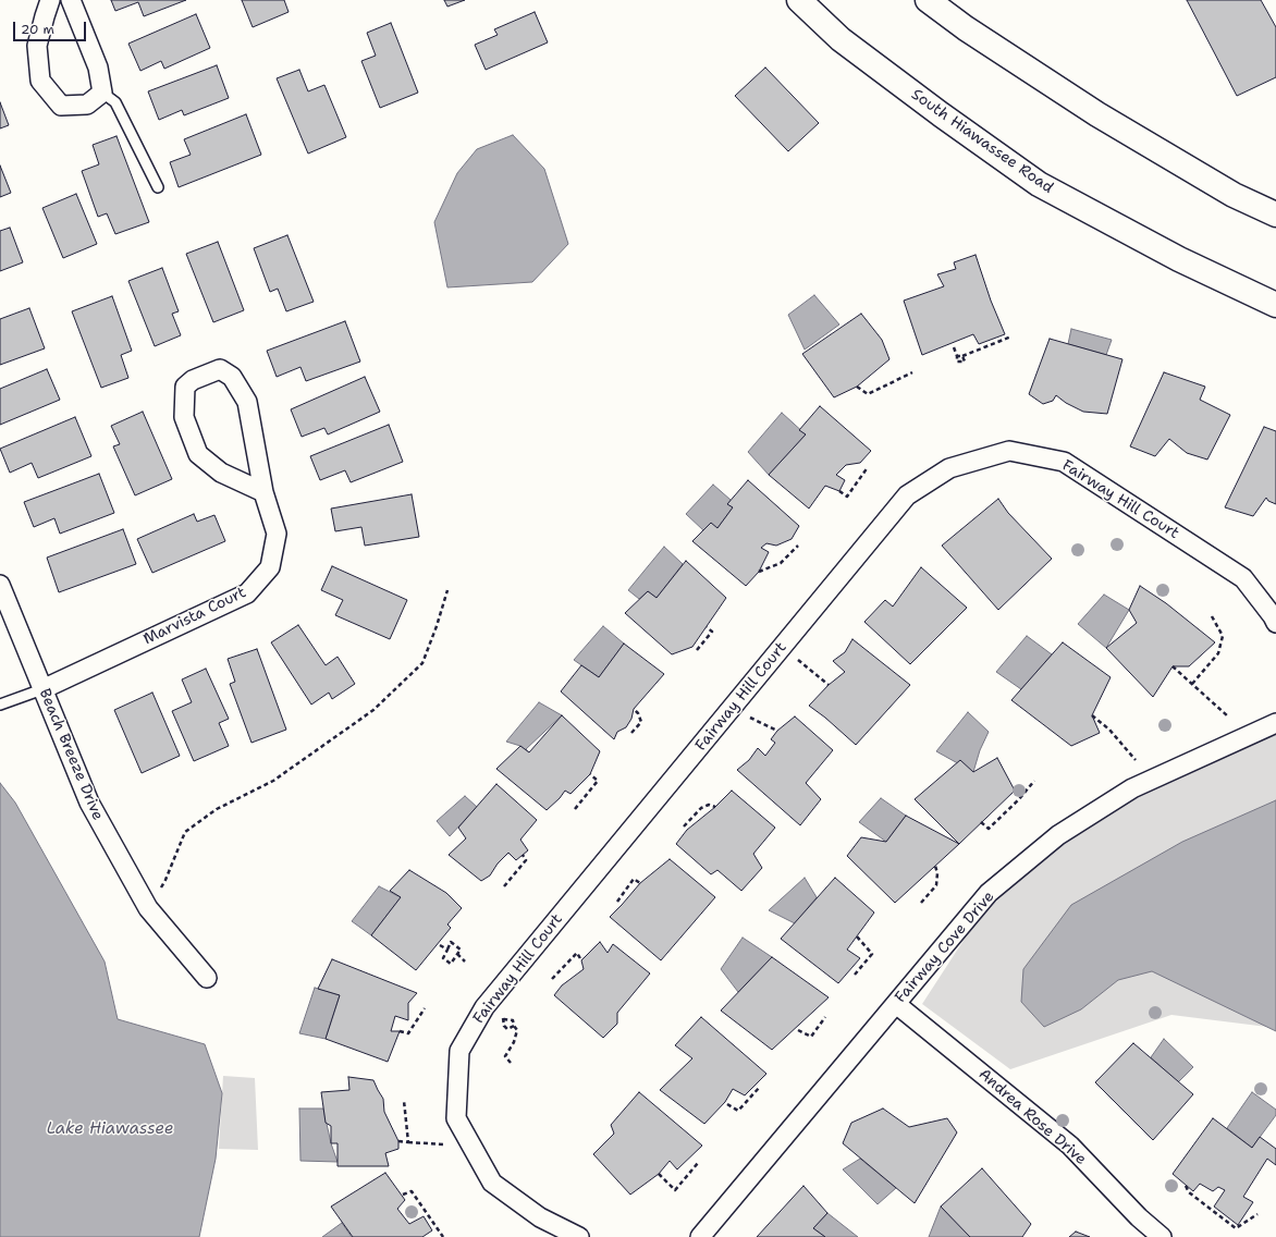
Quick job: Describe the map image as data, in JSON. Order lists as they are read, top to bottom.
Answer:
{
  "streets": {
    "street": [
      "South Hiawassee Road",
      "Fairway Hill Court",
      "Marvista Court",
      "Beach Breeze Drive",
      "Fairway Cove Drive",
      "Andrea Rose Drive"
    ]
  },
  "crossings": [
    ["Marvista Court", "Beach Breeze Drive"],
    ["Fairway Cove Drive", "Andrea Rose Drive"]
  ],
  "water": ["Lake Hiawassee"],
  "scale_bar": "20 m"
}
